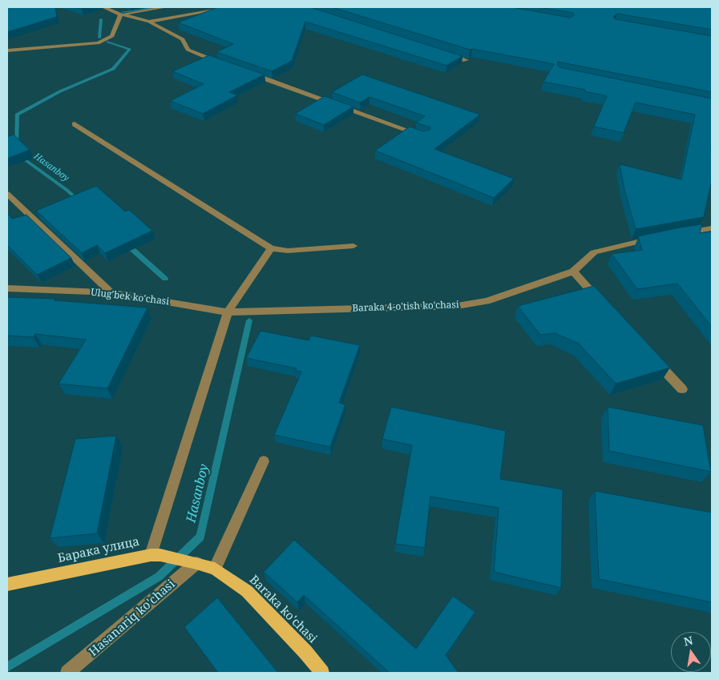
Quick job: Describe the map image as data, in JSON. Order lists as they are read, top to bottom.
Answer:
{
  "streets": {
    "main road": ["Барака улица", "Baraka ko'chasi"],
    "street": ["Ulug'bek ko'chasi", "Baraka 4-o'tish ko'chasi", "Hasanariq ko'chasi"]
  },
  "crossings": [
    ["Ulug'bek ko'chasi", "Baraka 4-o'tish ko'chasi"],
    ["Барака улица", "Baraka ko'chasi"],
    ["Барака улица", "Hasanariq ko'chasi"],
    ["Baraka ko'chasi", "Hasanariq ko'chasi"]
  ],
  "water": ["Hasanboy"],
  "north": "top"
}
